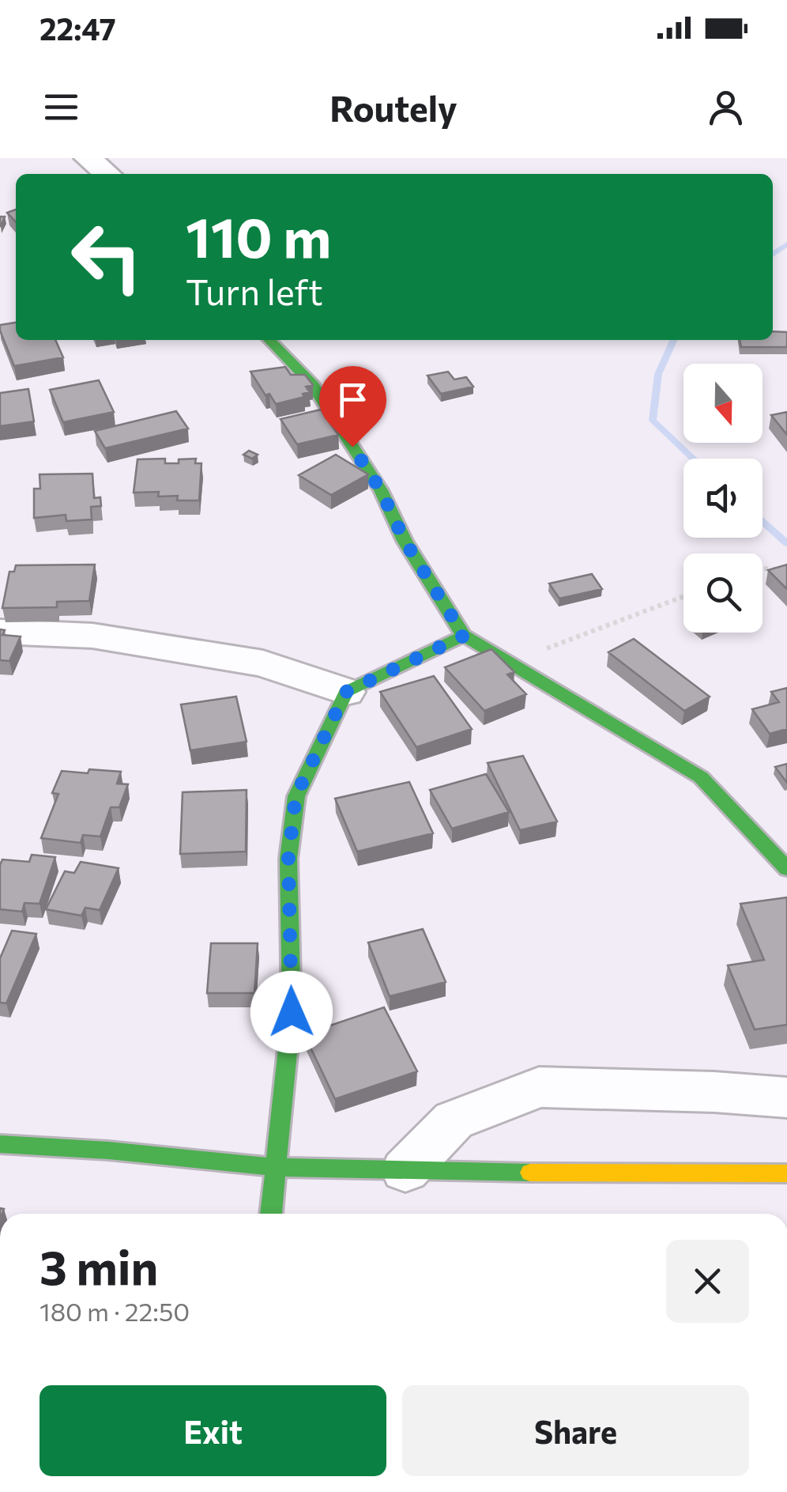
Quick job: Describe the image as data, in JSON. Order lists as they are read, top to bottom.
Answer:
{
  "north": "bottom",
  "page": {
    "status": "22:47",
    "header": "Routely",
    "turn": ["110 m", "Turn left"],
    "heading": ["3 min", "180 m · 22:50"],
    "buttons": ["Exit", "Share"]
  }
}
